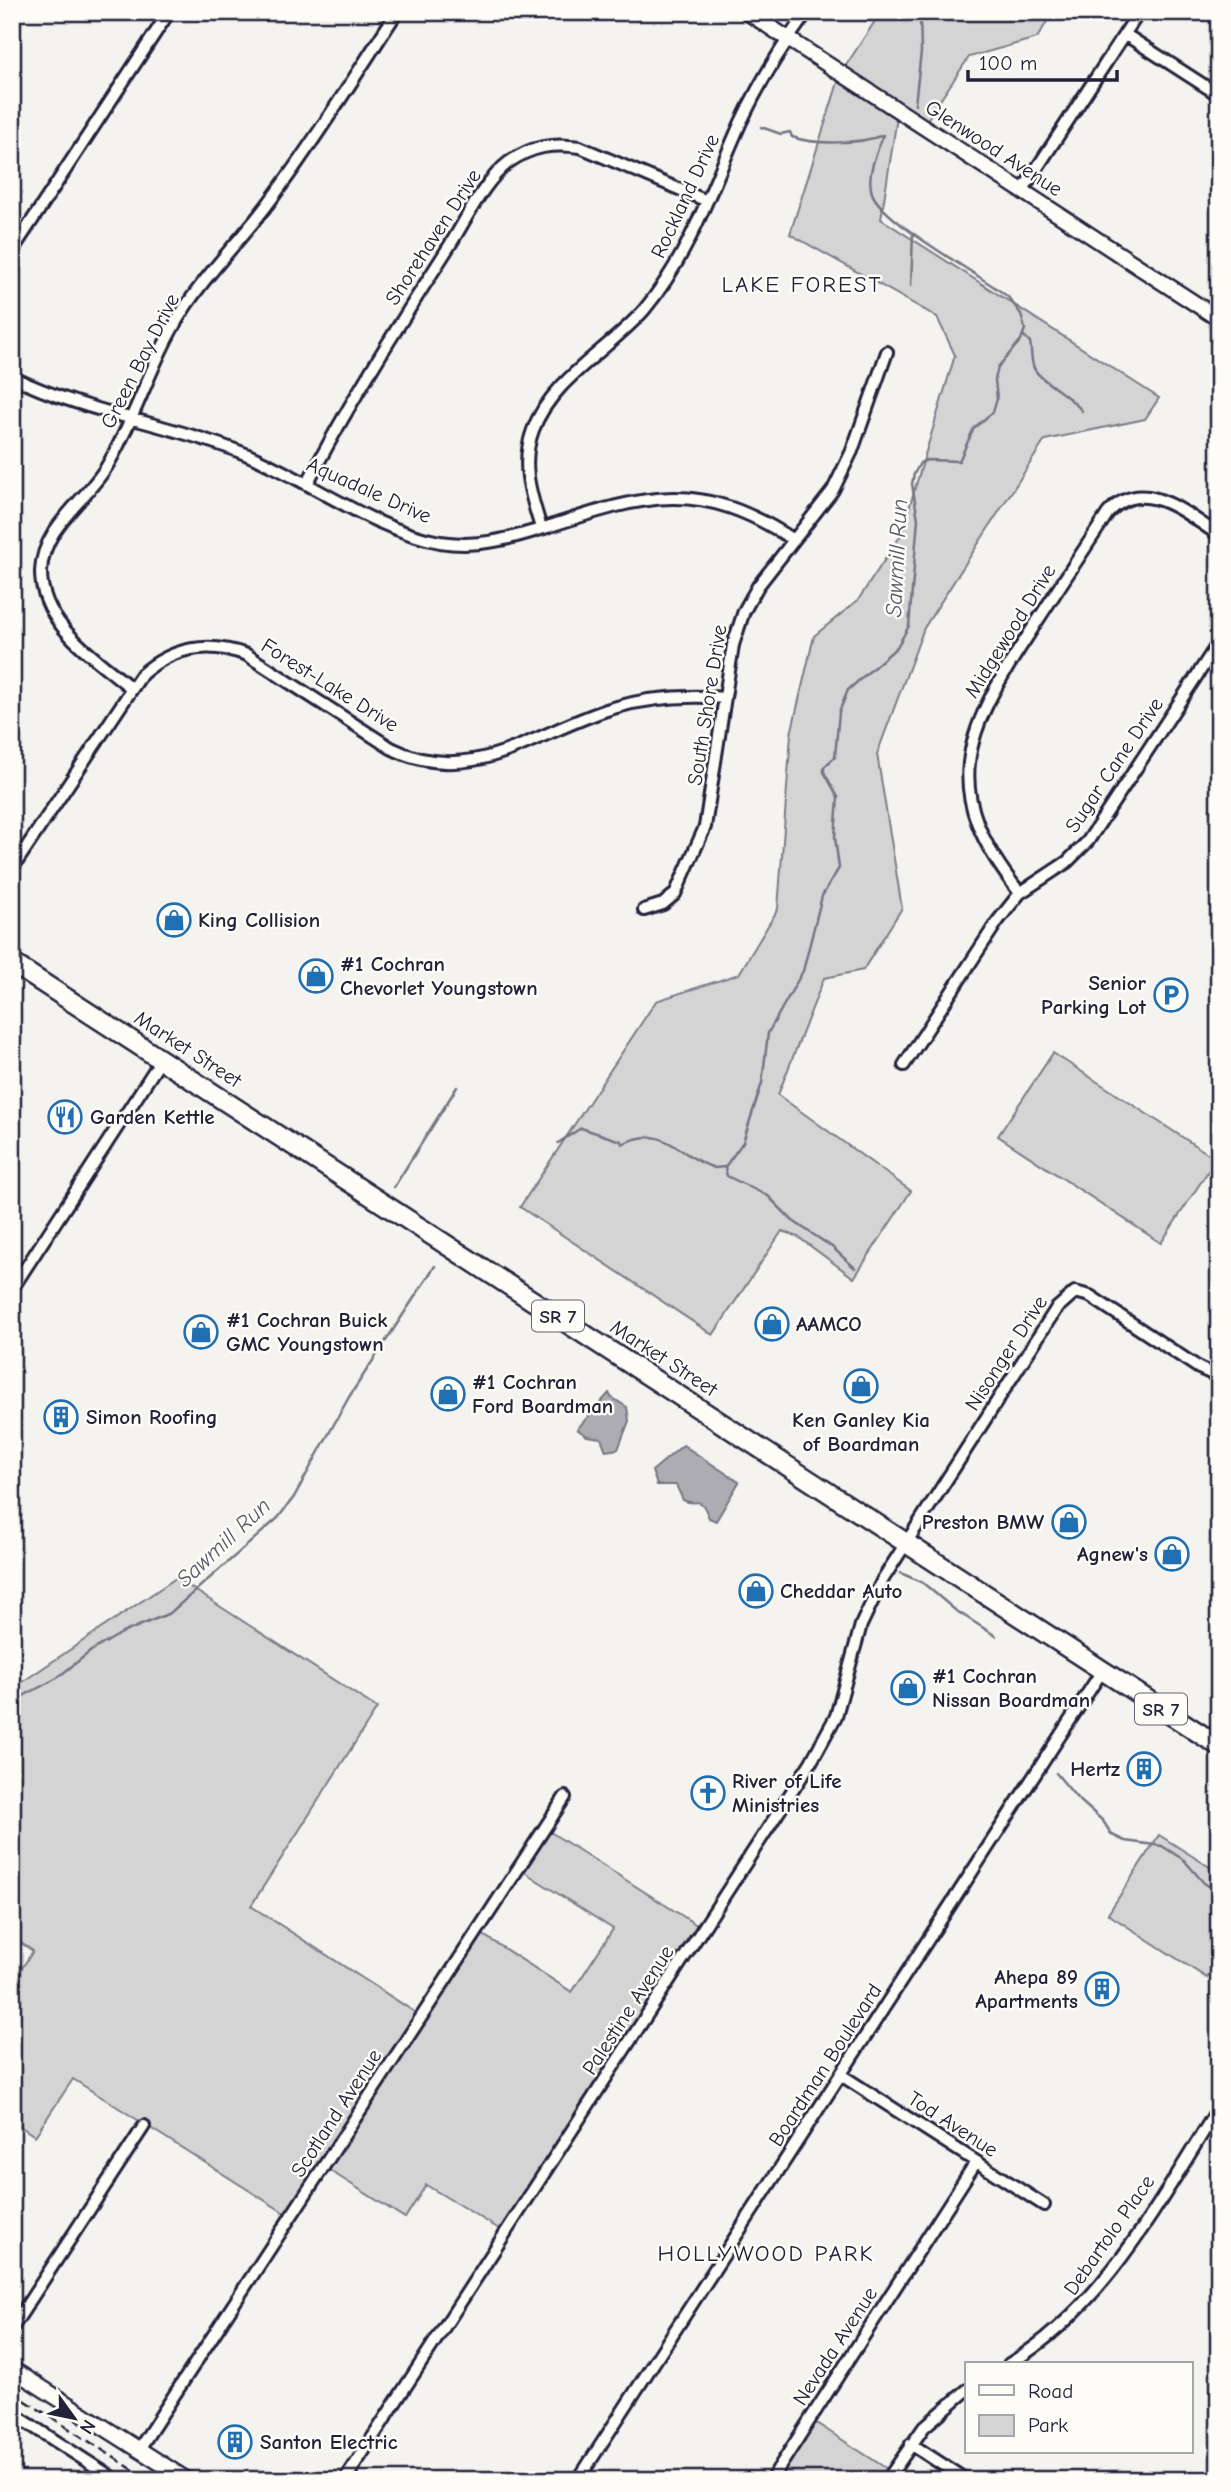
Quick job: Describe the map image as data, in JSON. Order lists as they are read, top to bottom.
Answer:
{
  "streets": {
    "main road": ["Market Street", "SR 7"],
    "street": [
      "Glenwood Avenue",
      "Rockland Drive",
      "Shorehaven Drive",
      "Green Bay Drive",
      "Aquadale Drive",
      "Midgewood Drive",
      "Forest-Lake Drive",
      "South Shore Drive",
      "Sugar Cane Drive",
      "Nisonger Drive",
      "Palestine Avenue",
      "Boardman Boulevard",
      "Scotland Avenue",
      "Tod Avenue",
      "Debartolo Place",
      "Nevada Avenue"
    ]
  },
  "crossings": [
    ["Glenwood Avenue", "Rockland Drive"],
    ["Rockland Drive", "Shorehaven Drive"],
    ["Rockland Drive", "Aquadale Drive"],
    ["Shorehaven Drive", "Aquadale Drive"],
    ["Green Bay Drive", "Aquadale Drive"],
    ["Green Bay Drive", "Forest-Lake Drive"],
    ["Aquadale Drive", "South Shore Drive"],
    ["Midgewood Drive", "Sugar Cane Drive"],
    ["Forest-Lake Drive", "South Shore Drive"],
    ["Market Street", "Nisonger Drive"],
    ["Market Street", "Palestine Avenue"],
    ["Market Street", "Boardman Boulevard"],
    ["Nisonger Drive", "Palestine Avenue"],
    ["Boardman Boulevard", "Tod Avenue"],
    ["Tod Avenue", "Nevada Avenue"]
  ],
  "districts": ["LAKE FOREST", "HOLLYWOOD PARK"],
  "water": ["Sawmill Run"],
  "places": {
    "shop": [
      "King Collision",
      "#1 Cochran Chevorlet Youngstown",
      "AAMCO",
      "#1 Cochran Buick GMC Youngstown",
      "Ken Ganley Kia of Boardman",
      "#1 Cochran Ford Boardman",
      "Preston BMW",
      "Agnew's",
      "Cheddar Auto",
      "#1 Cochran Nissan Boardman"
    ],
    "parking": ["Senior Parking Lot"],
    "restaurant": ["Garden Kettle"],
    "building": [
      "Simon Roofing",
      "Hertz",
      "Ahepa 89 Apartments",
      "Santon Electric"
    ],
    "church": ["River of Life Ministries"]
  },
  "legend": ["Road", "Park"],
  "scale_bar": "100 m",
  "north": "bottom right"
}
